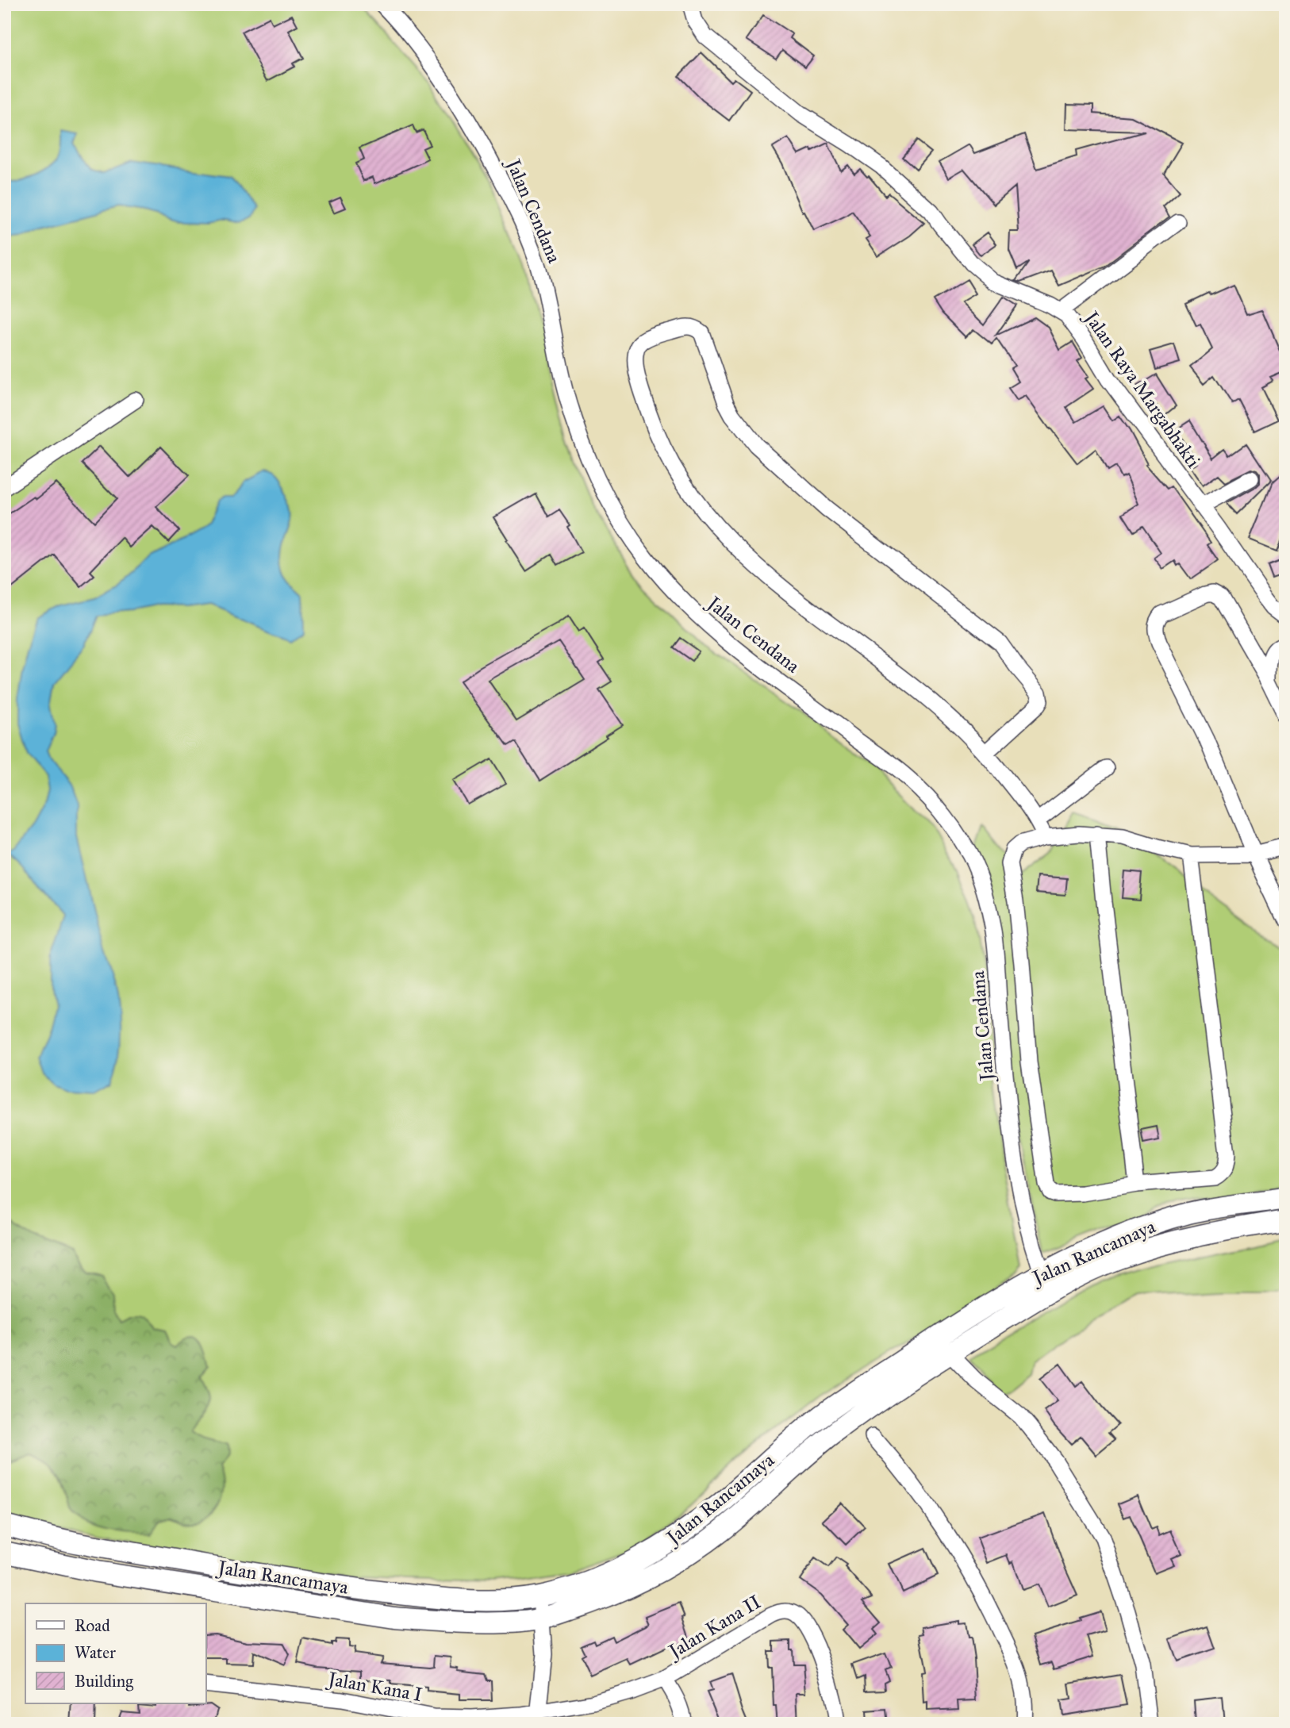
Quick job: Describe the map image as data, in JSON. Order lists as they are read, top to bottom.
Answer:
{
  "streets": {
    "street": [
      "Jalan Cendana",
      "Jalan Raya Margabhakti",
      "Jalan Rancamaya",
      "Jalan Kana II",
      "Jalan Kana I"
    ]
  },
  "crossings": [
    ["Jalan Cendana", "Jalan Rancamaya"],
    ["Jalan Kana II", "Jalan Kana I"]
  ],
  "legend": ["Road", "Water", "Building"]
}
